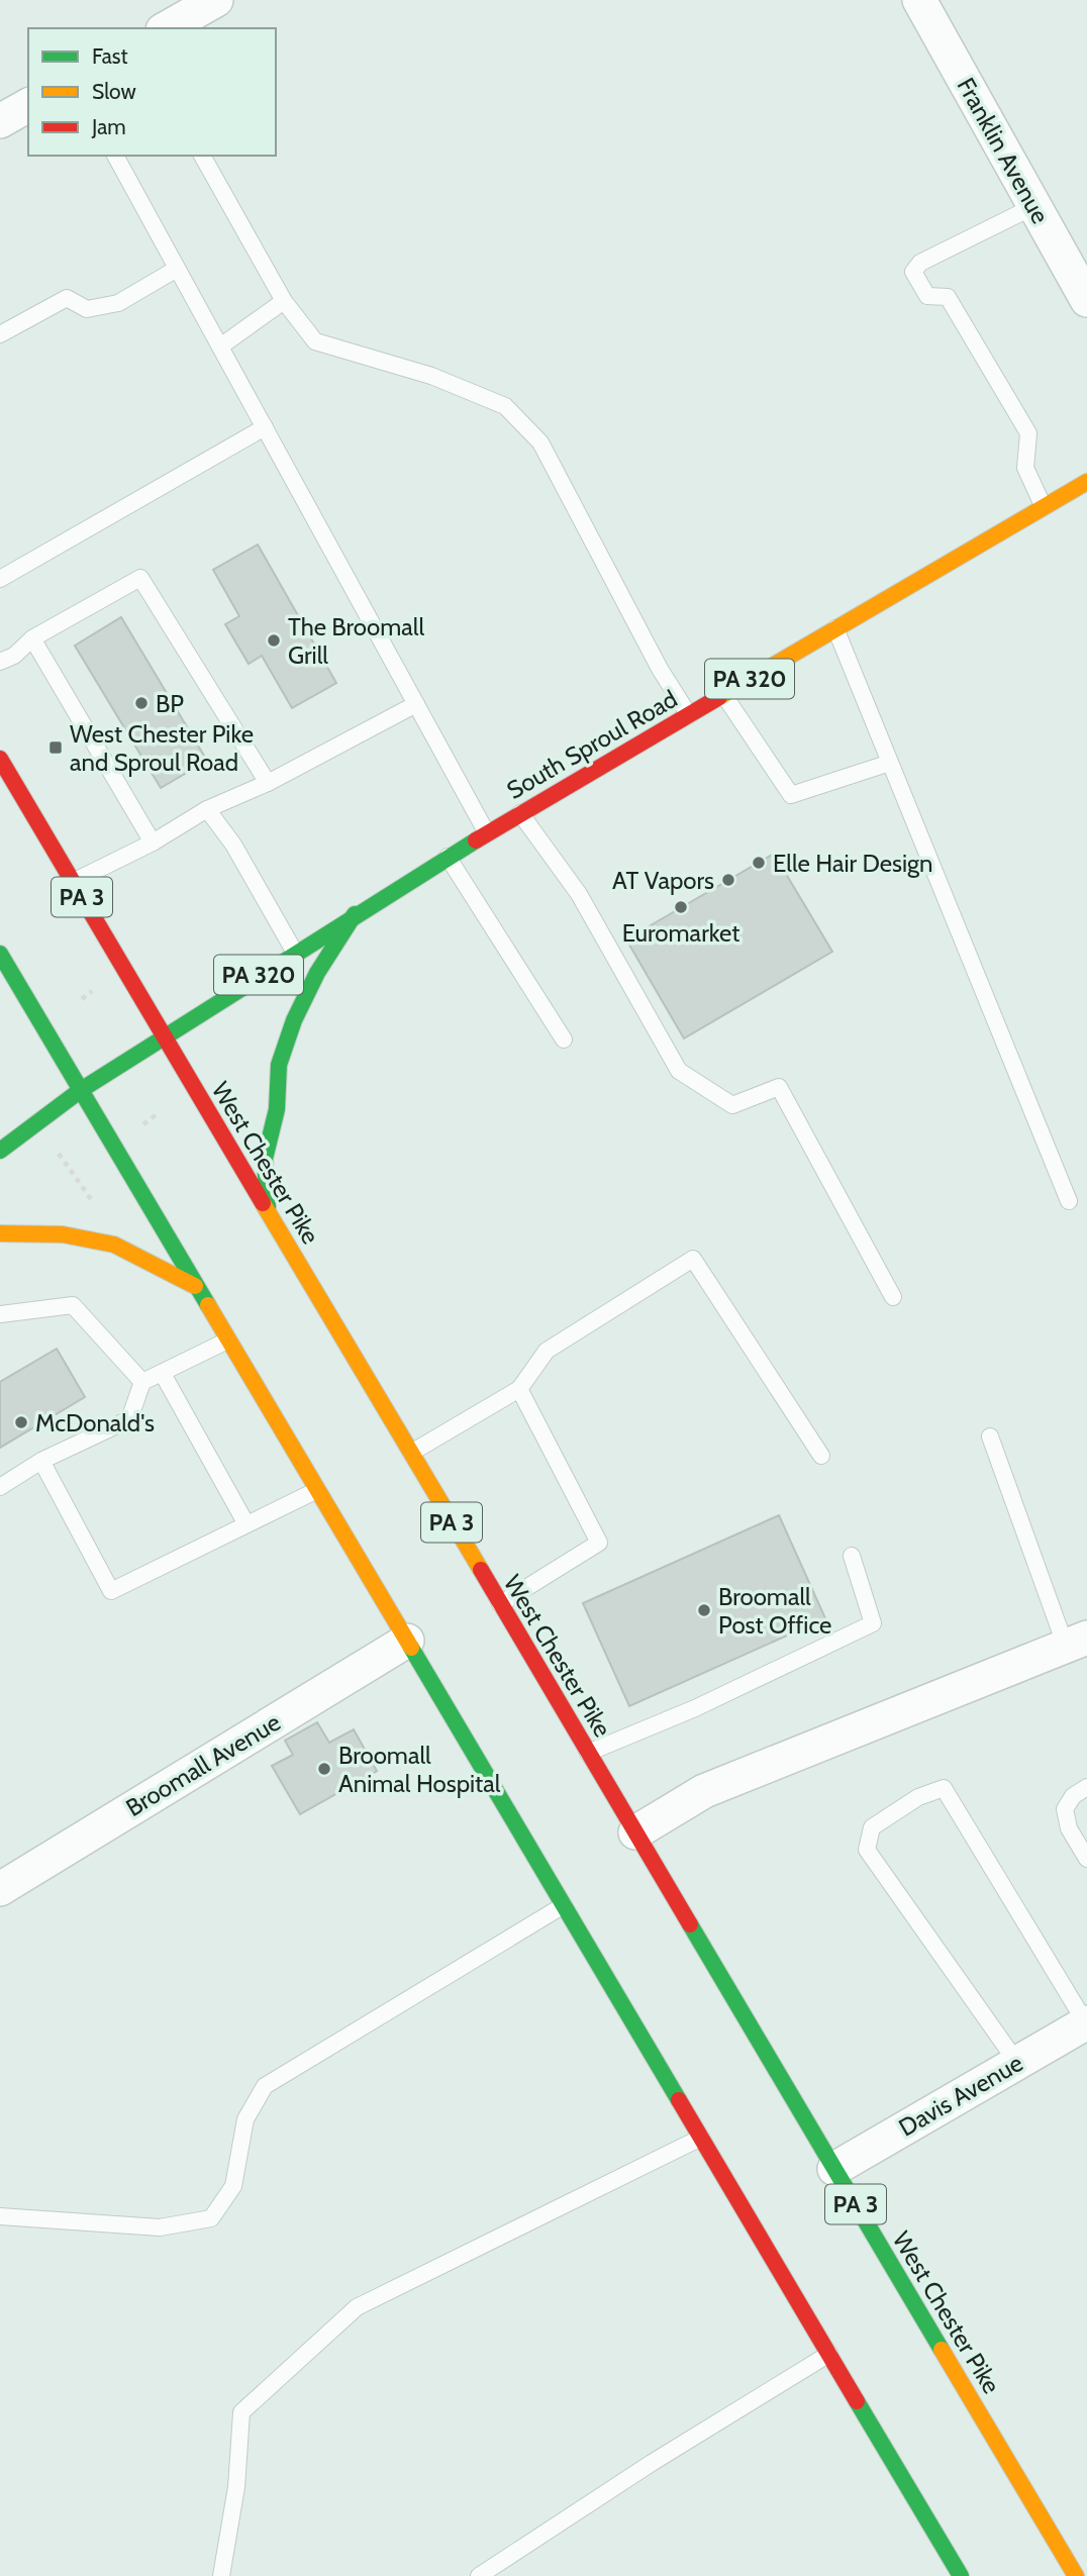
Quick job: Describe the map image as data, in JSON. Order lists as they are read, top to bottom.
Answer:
{
  "streets": {
    "main road": [
      "PA 320",
      "South Sproul Road",
      "PA 3",
      "West Chester Pike"
    ],
    "street": ["Franklin Avenue", "Broomall Avenue", "Davis Avenue"]
  },
  "crossings": [
    ["PA 320", "South Sproul Road"],
    ["PA 320", "West Chester Pike"],
    ["South Sproul Road", "West Chester Pike"],
    ["West Chester Pike", "Davis Avenue"]
  ],
  "places": {
    "other": [
      "The Broomall Grill",
      "BP",
      "Elle Hair Design",
      "AT Vapors",
      "Euromarket",
      "McDonald's",
      "Broomall Post Office",
      "Broomall Animal Hospital"
    ],
    "transit": ["West Chester Pike and Sproul Road"]
  },
  "legend": ["Fast", "Slow", "Jam"]
}
